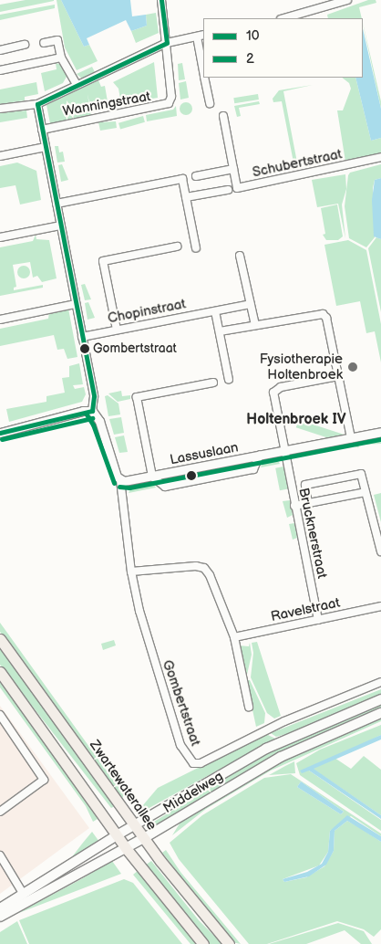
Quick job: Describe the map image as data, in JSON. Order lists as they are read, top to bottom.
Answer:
{
  "streets": {
    "main road": ["Zwartewaterallee", "Middelweg"],
    "street": [
      "Wanningstraat",
      "Schubertstraat",
      "Chopinstraat",
      "Lassuslaan",
      "Brucknerstraat",
      "Ravelstraat",
      "Gombertstraat"
    ]
  },
  "crossings": [
    ["Wanningstraat", "Gombertstraat"],
    ["Chopinstraat", "Gombertstraat"],
    ["Lassuslaan", "Brucknerstraat"],
    ["Lassuslaan", "Gombertstraat"],
    ["Brucknerstraat", "Ravelstraat"],
    ["Gombertstraat", "Middelweg"],
    ["Zwartewaterallee", "Middelweg"]
  ],
  "districts": ["Holtenbroek IV"],
  "places": ["Gombertstraat", "Fysiotherapie Holtenbroek"],
  "lines": ["transit line 10", "transit line 2"],
  "legend": ["10", "2"]
}
